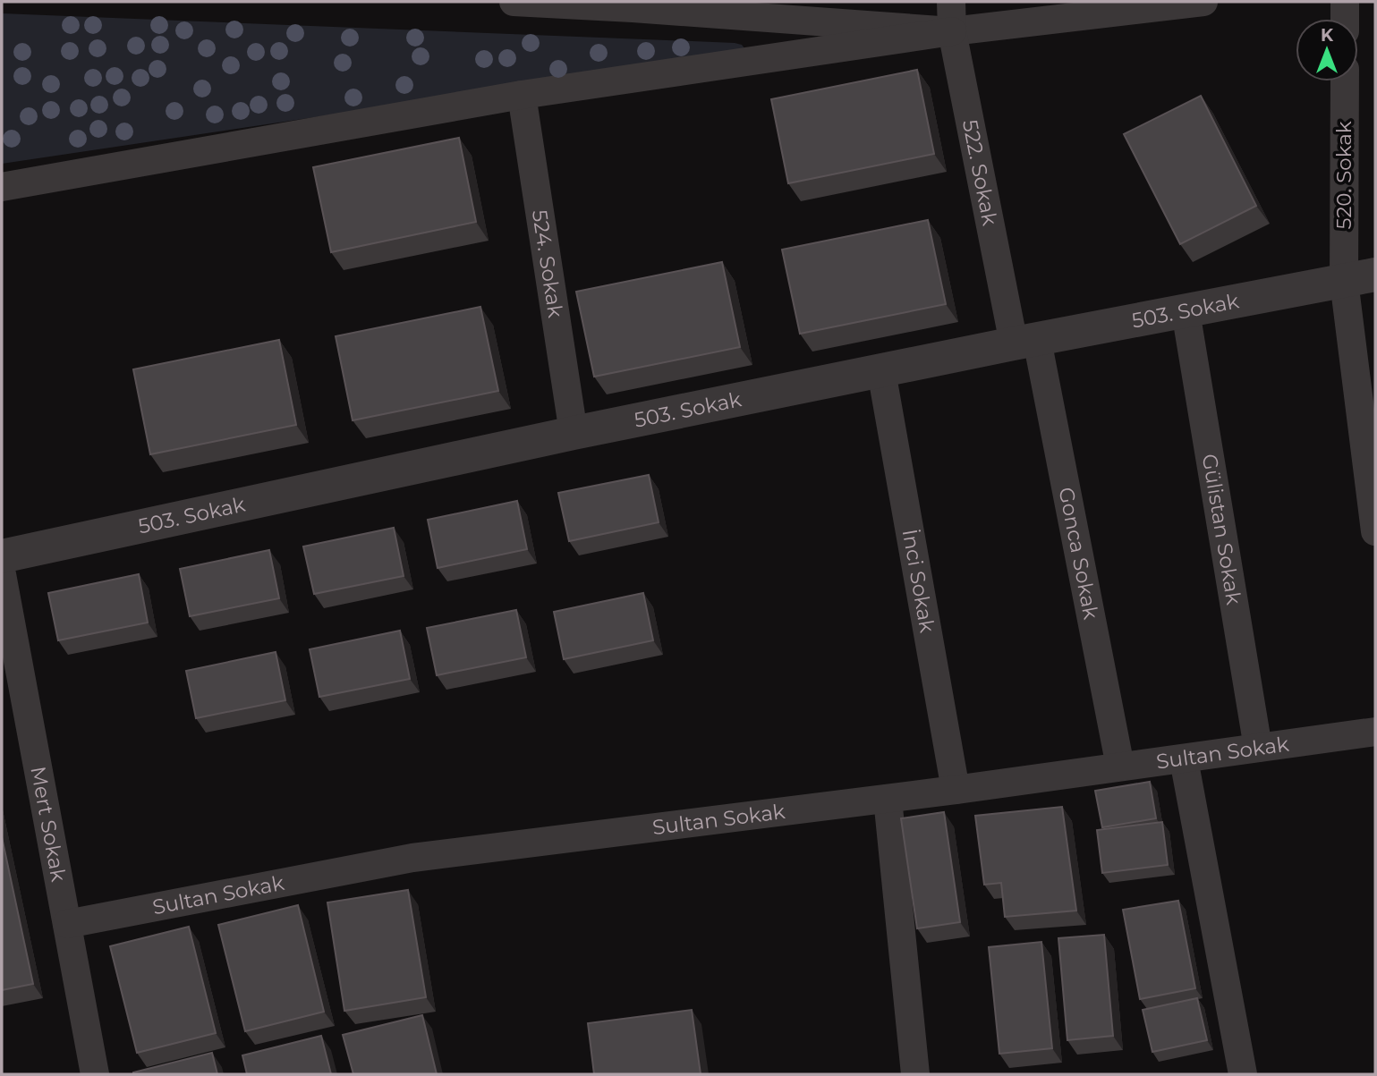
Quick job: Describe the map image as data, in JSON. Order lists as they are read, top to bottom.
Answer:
{
  "streets": {
    "street": [
      "522. Sokak",
      "520. Sokak",
      "524. Sokak",
      "503. Sokak",
      "Gülistan Sokak",
      "Gonca Sokak",
      "İnci Sokak",
      "Sultan Sokak",
      "Mert Sokak"
    ]
  },
  "crossings": [
    ["522. Sokak", "503. Sokak"],
    ["522. Sokak", "Gonca Sokak"],
    ["520. Sokak", "503. Sokak"],
    ["524. Sokak", "503. Sokak"],
    ["503. Sokak", "Gülistan Sokak"],
    ["503. Sokak", "Gonca Sokak"],
    ["503. Sokak", "İnci Sokak"],
    ["Gülistan Sokak", "Sultan Sokak"],
    ["Gonca Sokak", "Sultan Sokak"],
    ["İnci Sokak", "Sultan Sokak"],
    ["Sultan Sokak", "Mert Sokak"]
  ],
  "north": "top"
}
